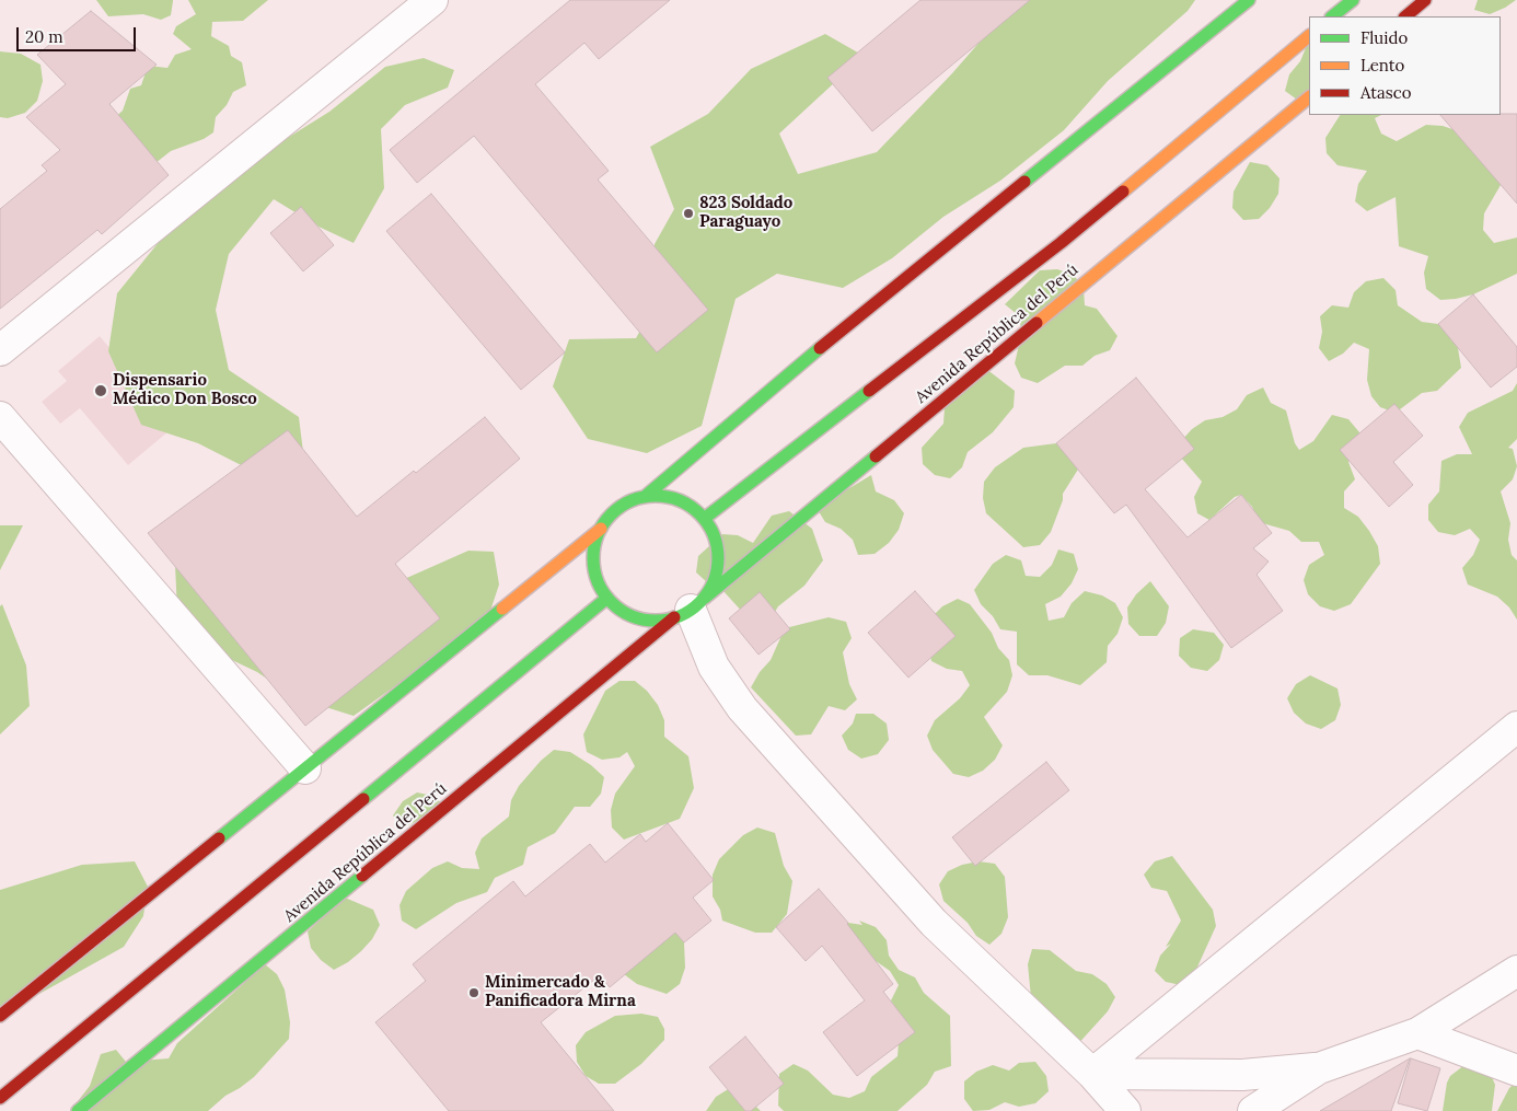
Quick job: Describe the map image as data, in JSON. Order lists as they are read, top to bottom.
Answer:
{
  "streets": {
    "main road": ["Avenida República del Perú"]
  },
  "places": ["823 Soldado Paraguayo", "Dispensario Médico Don Bosco", "Minimercado & Panificadora Mirna"],
  "legend": ["Fluido", "Lento", "Atasco"],
  "scale_bar": "20 m"
}
